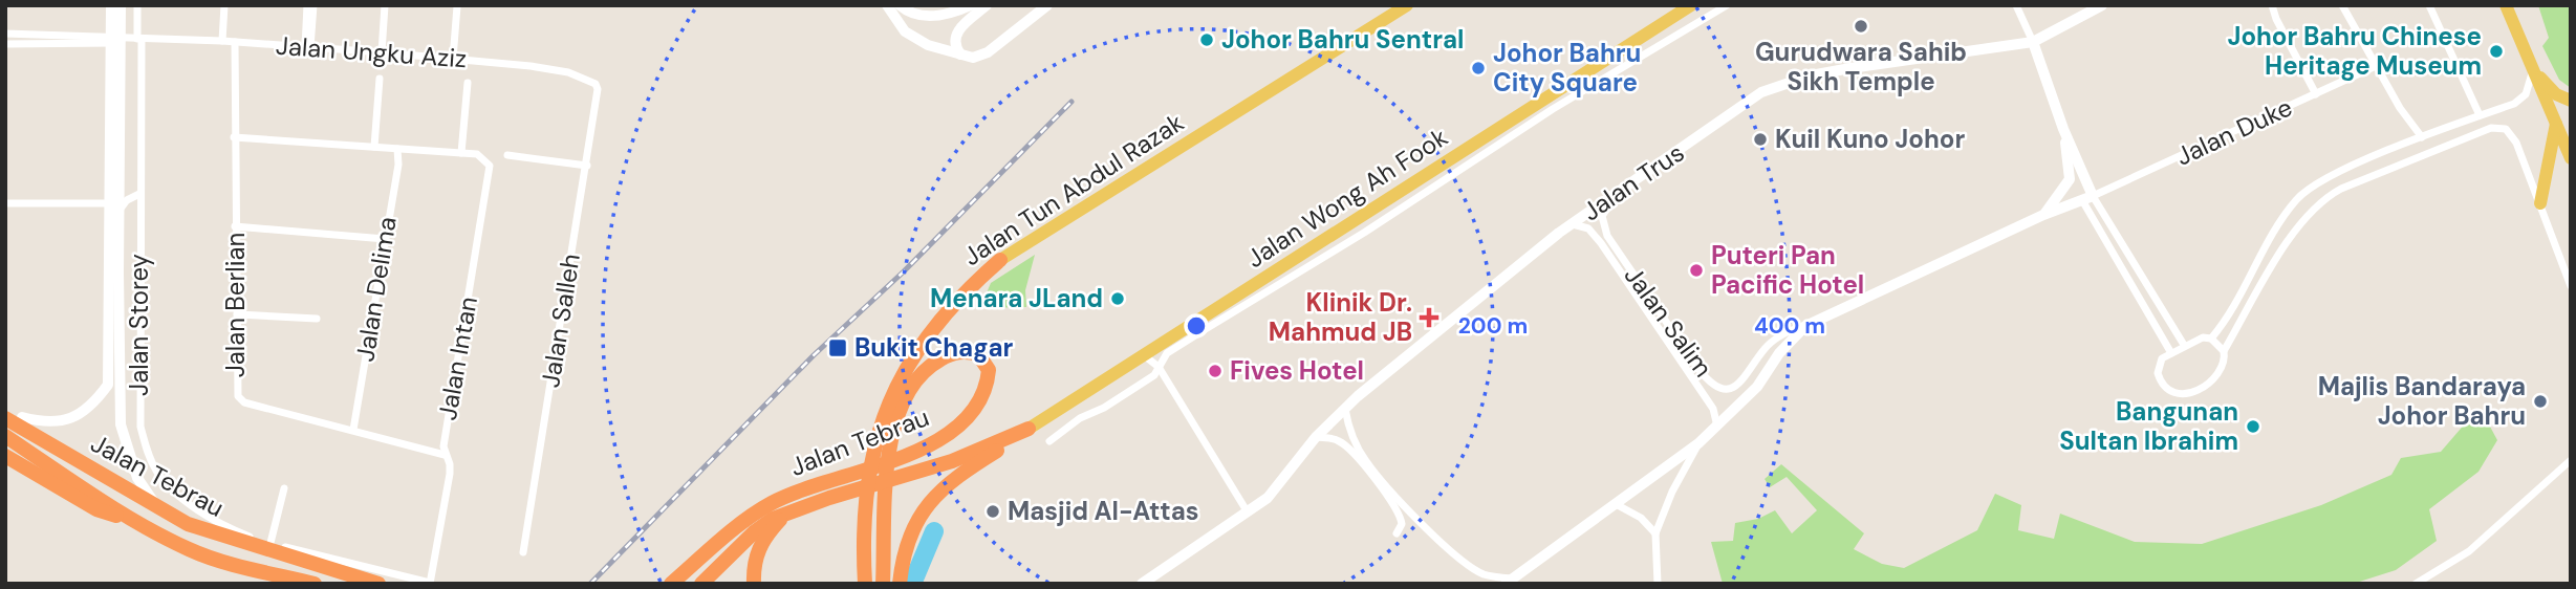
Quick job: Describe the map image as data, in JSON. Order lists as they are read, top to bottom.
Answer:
{
  "streets": {
    "highway": ["Jalan Tun Abdul Razak", "Jalan Tebrau"],
    "main road": ["Jalan Wong Ah Fook"],
    "street": [
      "Jalan Ungku Aziz",
      "Jalan Duke",
      "Jalan Trus",
      "Jalan Delima",
      "Jalan Berlian",
      "Jalan Salleh",
      "Jalan Salim",
      "Jalan Storey",
      "Jalan Intan"
    ]
  },
  "crossings": [
    ["Jalan Ungku Aziz", "Jalan Berlian"],
    ["Jalan Ungku Aziz", "Jalan Salleh"],
    ["Jalan Ungku Aziz", "Jalan Storey"],
    ["Jalan Trus", "Jalan Salim"],
    ["Jalan Wong Ah Fook", "Jalan Tebrau"],
    ["Jalan Delima", "Jalan Berlian"],
    ["Jalan Delima", "Jalan Intan"],
    ["Jalan Berlian", "Jalan Intan"],
    ["Jalan Storey", "Jalan Tebrau"]
  ],
  "places": {
    "other": [
      "Gurudwara Sahib Sikh Temple",
      "Johor Bahru Sentral",
      "Johor Bahru Chinese Heritage Museum",
      "Johor Bahru City Square",
      "Kuil Kuno Johor",
      "Puteri Pan Pacific Hotel",
      "Menara JLand",
      "Fives Hotel",
      "Majlis Bandaraya Johor Bahru",
      "Bangunan Sultan Ibrahim",
      "Masjid Al-Attas"
    ],
    "health": ["Klinik Dr. Mahmud JB"],
    "transit": ["Bukit Chagar"]
  },
  "rings": ["200 m", "400 m"]
}
